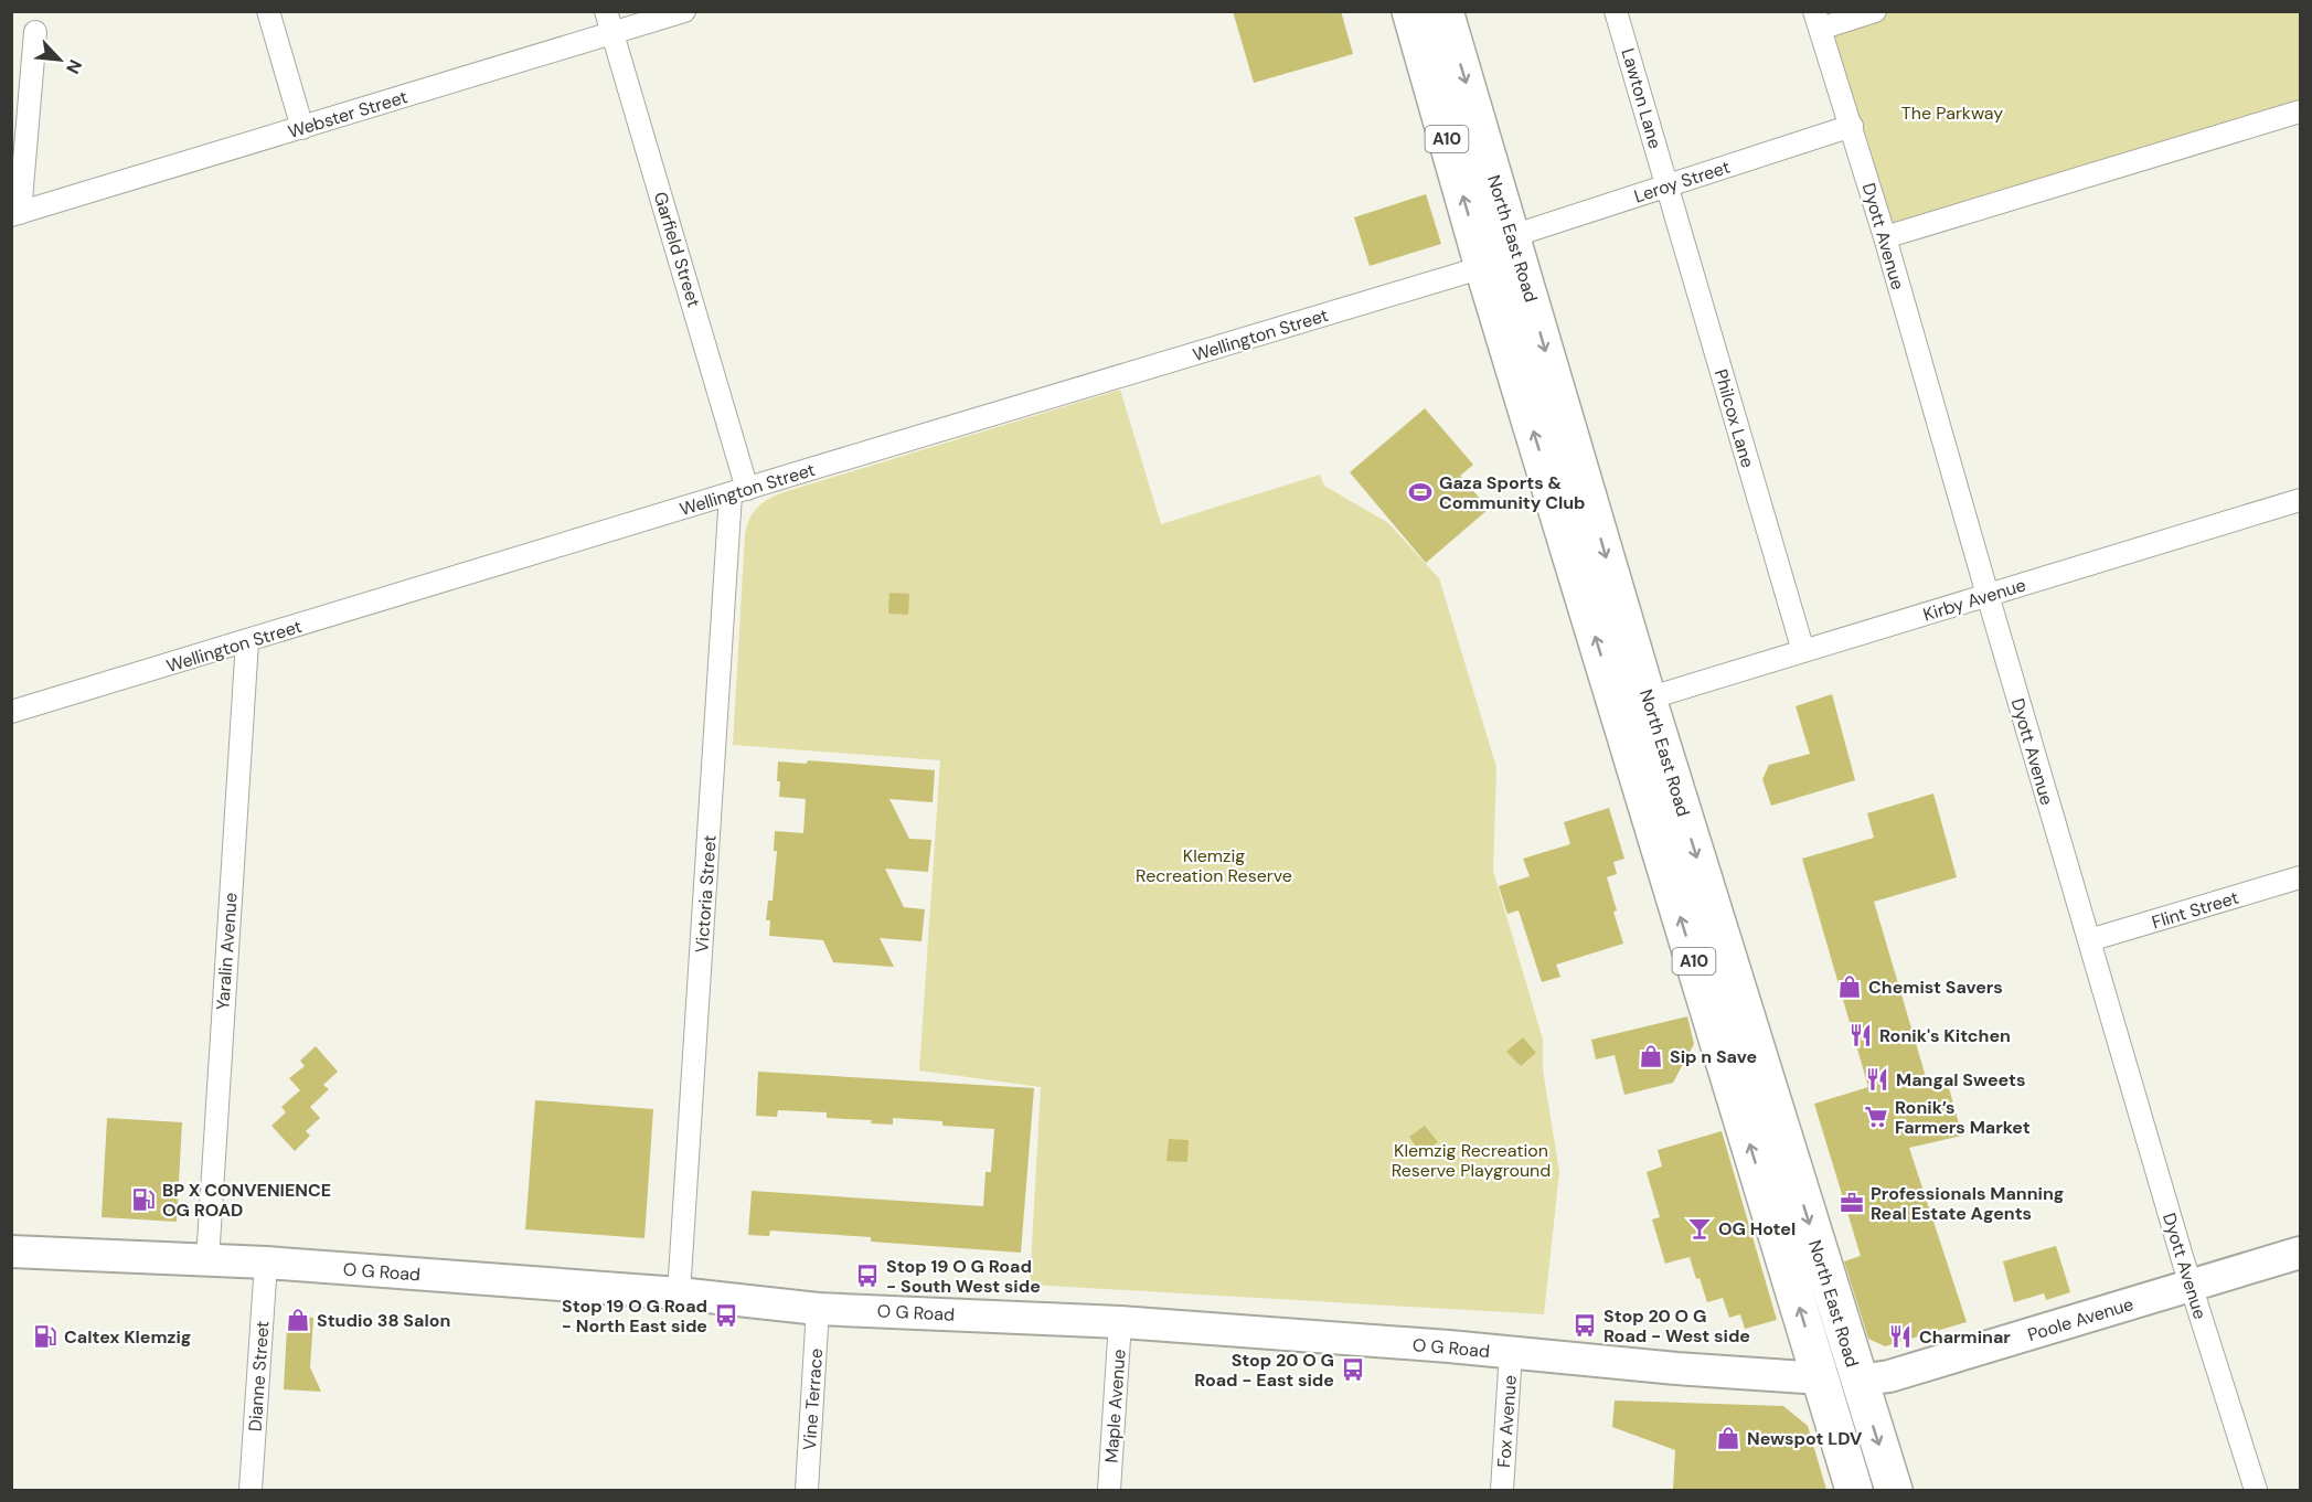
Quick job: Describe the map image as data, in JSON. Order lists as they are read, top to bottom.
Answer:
{
  "streets": {
    "highway": ["A10", "North East Road"],
    "main road": ["O G Road", "Poole Avenue"],
    "street": [
      "Lawton Lane",
      "Webster Street",
      "Leroy Street",
      "Dyott Avenue",
      "Garfield Street",
      "Wellington Street",
      "Philcox Lane",
      "Kirby Avenue",
      "Victoria Street",
      "Flint Street",
      "Yaralin Avenue",
      "Dianne Street",
      "Vine Terrace",
      "Maple Avenue",
      "Fox Avenue"
    ]
  },
  "crossings": [
    ["Lawton Lane", "Leroy Street"],
    ["Lawton Lane", "Philcox Lane"],
    ["Webster Street", "Garfield Street"],
    ["Leroy Street", "Dyott Avenue"],
    ["Leroy Street", "North East Road"],
    ["Leroy Street", "Philcox Lane"],
    ["Dyott Avenue", "Kirby Avenue"],
    ["Dyott Avenue", "Flint Street"],
    ["Dyott Avenue", "Poole Avenue"],
    ["North East Road", "Wellington Street"],
    ["North East Road", "Kirby Avenue"],
    ["North East Road", "O G Road"],
    ["North East Road", "Poole Avenue"],
    ["Garfield Street", "Wellington Street"],
    ["Garfield Street", "Victoria Street"],
    ["Wellington Street", "Victoria Street"],
    ["Wellington Street", "Yaralin Avenue"],
    ["Philcox Lane", "Kirby Avenue"],
    ["Victoria Street", "O G Road"],
    ["Yaralin Avenue", "O G Road"],
    ["O G Road", "Dianne Street"],
    ["O G Road", "Vine Terrace"],
    ["O G Road", "Maple Avenue"],
    ["O G Road", "Fox Avenue"]
  ],
  "parks": ["The Parkway", "Klemzig Recreation Reserve", "Klemzig Recreation Reserve Playground"],
  "places": {
    "sports": ["Gaza Sports & Community Club"],
    "shop": [
      "Chemist Savers",
      "Sip n Save",
      "Studio 38 Salon",
      "Newspot LDV"
    ],
    "restaurant": ["Ronik's Kitchen", "Mangal Sweets", "Charminar"],
    "supermarket": ["Ronik’s Farmers Market"],
    "fuel station": ["BP X CONVENIENCE OG ROAD", "Caltex Klemzig"],
    "office": ["Professionals Manning Real Estate Agents"],
    "bar": ["OG Hotel"],
    "bus stop": [
      "Stop 19 O G Road - South West side",
      "Stop 19 O G Road - North East side",
      "Stop 20 O G Road - West side",
      "Stop 20 O G Road - East side"
    ]
  },
  "north": "bottom right"
}
